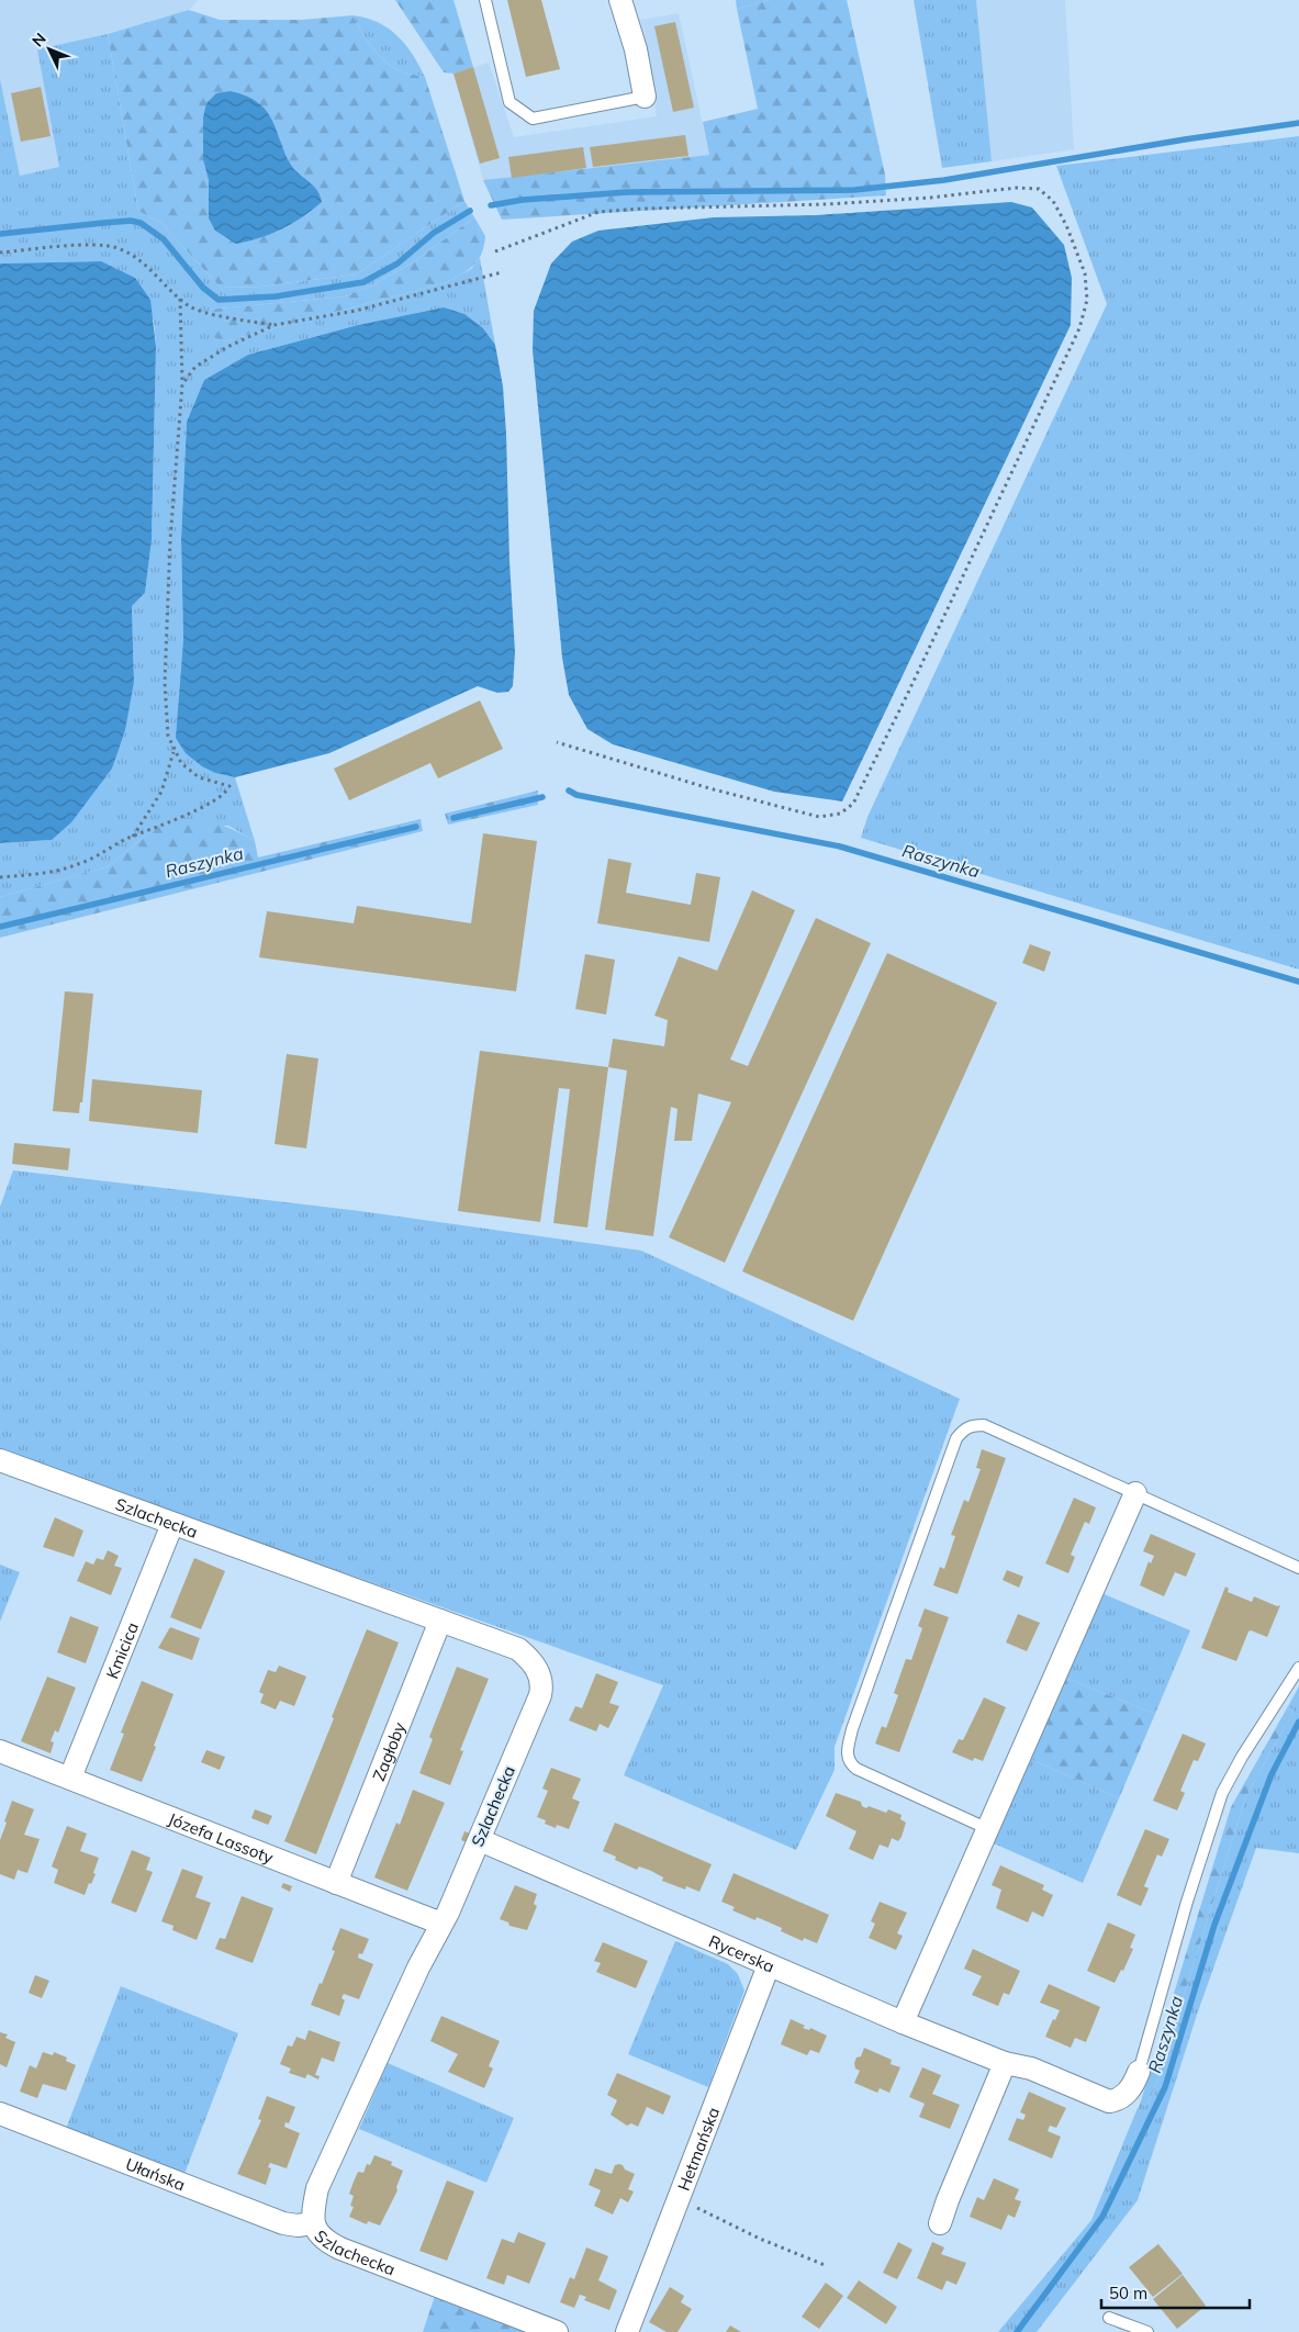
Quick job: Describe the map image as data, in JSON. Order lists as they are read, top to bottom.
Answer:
{
  "streets": {
    "street": [
      "Szlachecka",
      "Kmicica",
      "Zagłoby",
      "Józefa Lassoty",
      "Rycerska",
      "Hetmańska",
      "Ułańska"
    ]
  },
  "crossings": [
    ["Szlachecka", "Kmicica"],
    ["Szlachecka", "Zagłoby"],
    ["Szlachecka", "Józefa Lassoty"],
    ["Szlachecka", "Rycerska"],
    ["Szlachecka", "Ułańska"],
    ["Kmicica", "Józefa Lassoty"],
    ["Zagłoby", "Józefa Lassoty"],
    ["Rycerska", "Hetmańska"]
  ],
  "water": ["Raszynka"],
  "scale_bar": "50 m",
  "north": "top left"
}
